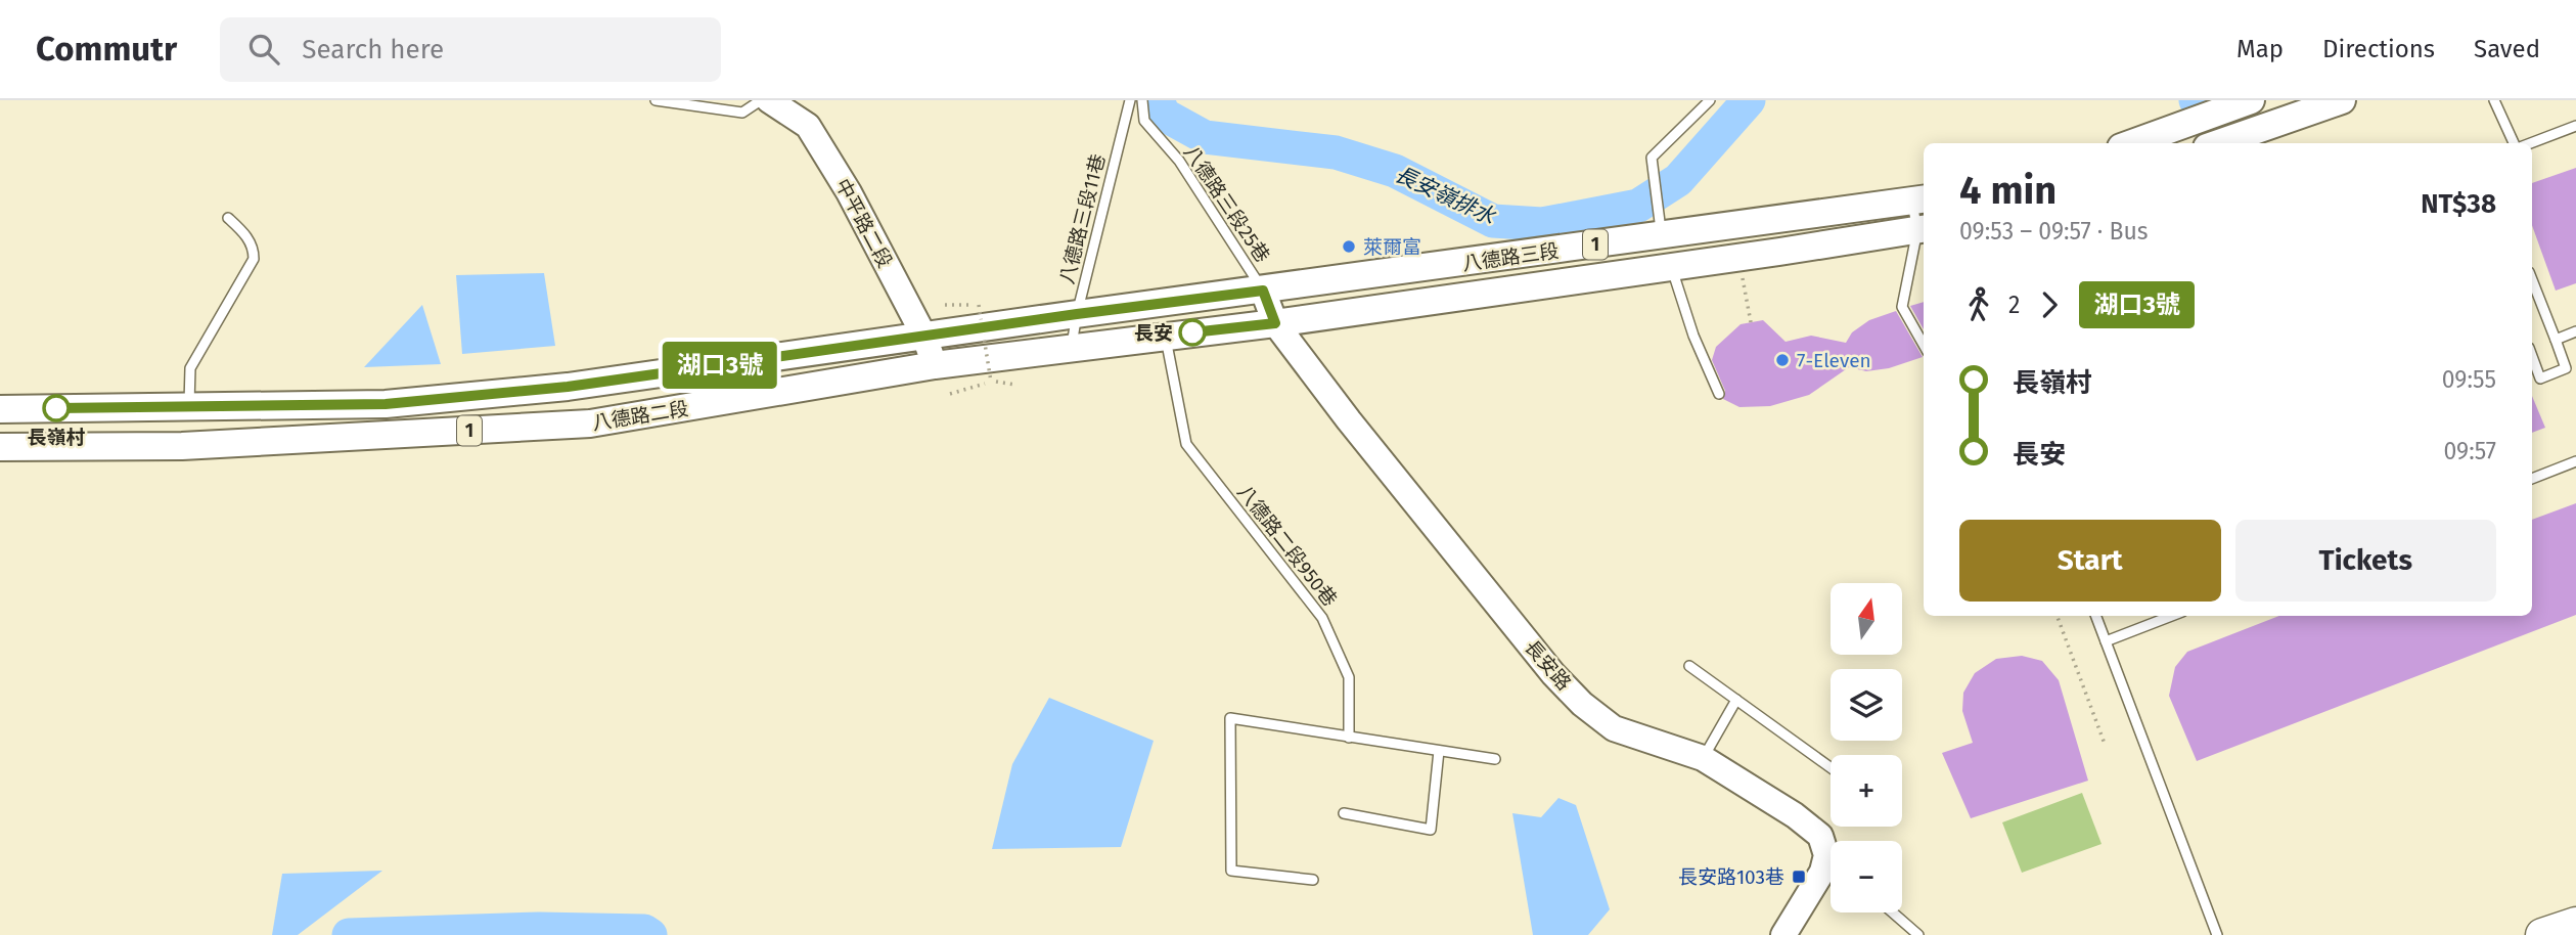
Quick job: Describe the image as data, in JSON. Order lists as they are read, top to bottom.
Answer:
{
  "streets": {
    "main road": ["1", "八德路三段", "八德路二段"],
    "street": ["中平路二段", "長安路"],
    "lane": ["八德路三段25巷", "八德路三段11巷", "八德路二段950巷"]
  },
  "crossings": [
    ["八德路三段25巷", "八德路三段"],
    ["八德路三段25巷", "八德路二段"],
    ["八德路三段25巷", "長安路"],
    ["八德路三段11巷", "八德路二段"],
    ["中平路二段", "八德路二段"],
    ["八德路三段", "八德路二段"],
    ["八德路三段", "長安路"],
    ["八德路二段", "八德路二段950巷"],
    ["八德路二段", "長安路"]
  ],
  "water": ["長安嶺排水"],
  "places": {
    "other": [
      "萊爾富",
      "長安",
      "7-Eleven",
      "長嶺村"
    ],
    "transit": ["長安路103巷"]
  },
  "lines": ["bus line 湖口3號"],
  "north": "top",
  "page": {
    "header": "Commutr",
    "search": "Search here",
    "nav": ["Map", "Directions", "Saved"],
    "on_map": "湖口3號",
    "heading": ["4 min", "09:53 – 09:57 · Bus", "NT$38"],
    "legs": ["2", "湖口3號"],
    "list": [
      {
        "name": "長嶺村",
        "value": "09:55"
      },
      {
        "name": "長安",
        "value": "09:57"
      }
    ],
    "buttons": ["Start", "Tickets"],
    "map_buttons": ["+", "−"]
  }
}
